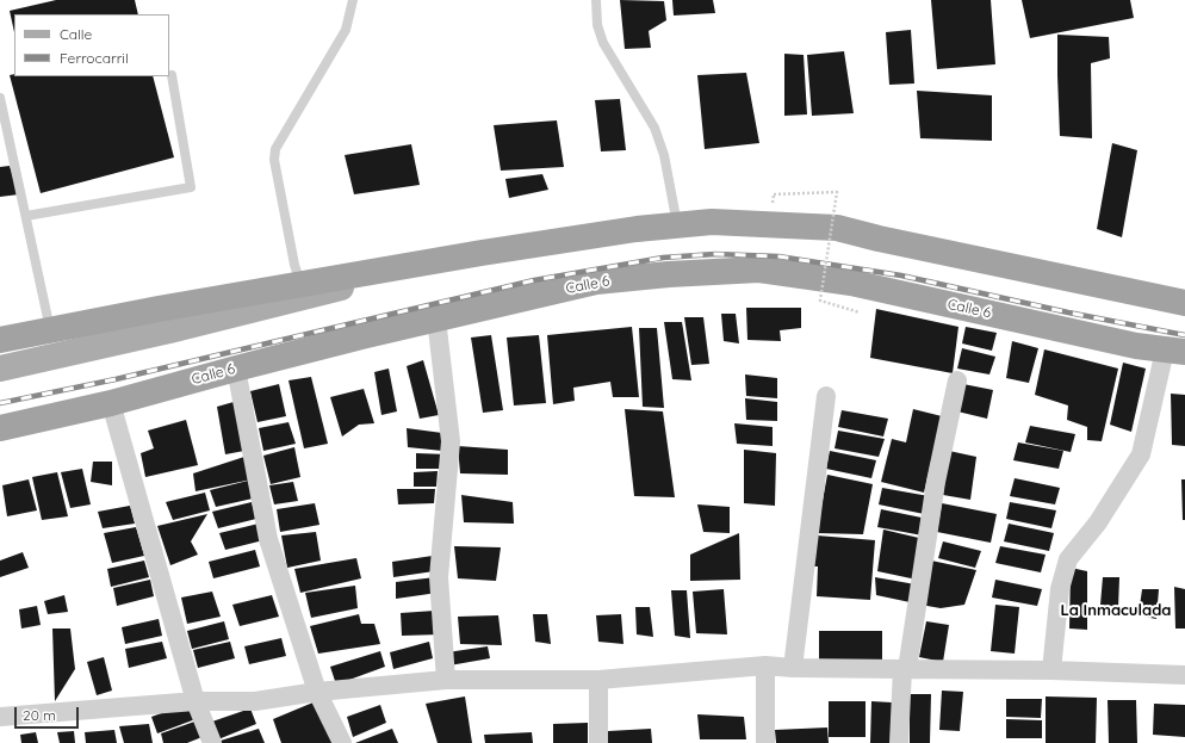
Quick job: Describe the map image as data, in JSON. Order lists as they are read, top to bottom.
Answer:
{
  "streets": {
    "highway": ["Calle 6"]
  },
  "districts": ["La Inmaculada"],
  "legend": ["Calle", "Ferrocarril"],
  "scale_bar": "20 m"
}
